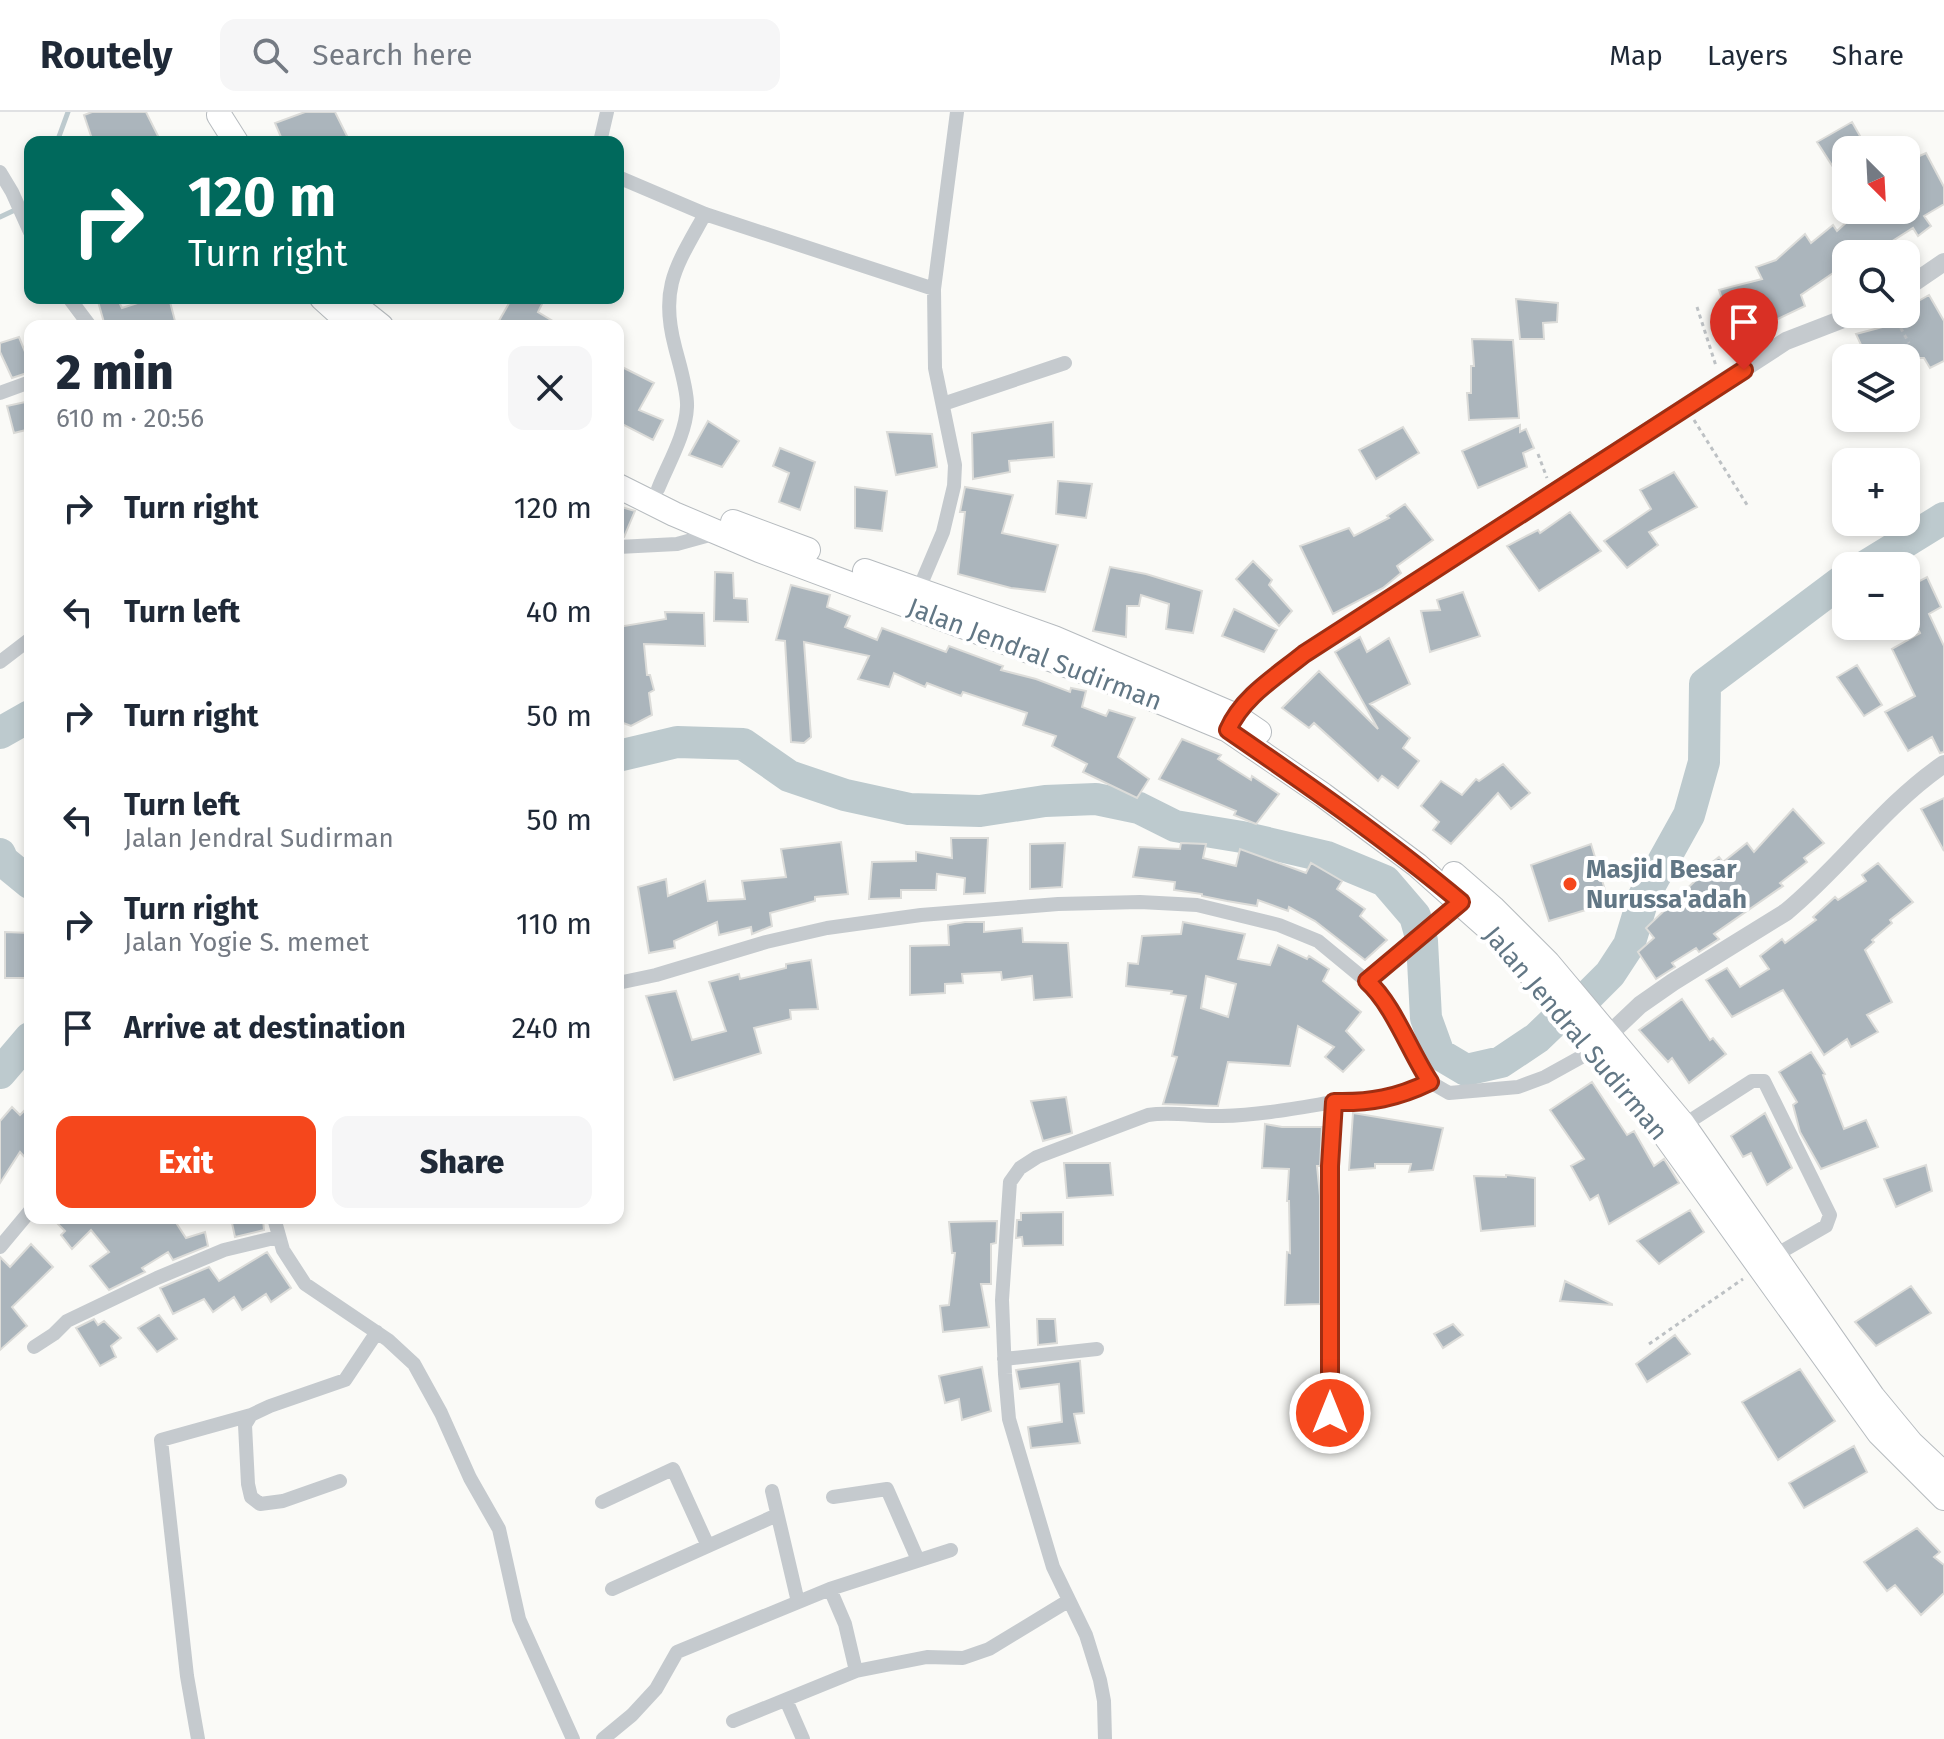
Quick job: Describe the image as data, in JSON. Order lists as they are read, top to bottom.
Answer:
{
  "streets": {
    "highway": ["Jalan Jendral Sudirman"]
  },
  "places": ["Masjid Besar Nurussa'adah"],
  "north": "bottom right",
  "page": {
    "header": "Routely",
    "search": "Search here",
    "nav": ["Map", "Layers", "Share"],
    "map_buttons": ["+", "−"],
    "turn": ["120 m", "Turn right"],
    "heading": ["2 min", "610 m · 20:56"],
    "list": [
      {
        "name": "Turn right",
        "value": "120 m"
      },
      {
        "name": "Turn left",
        "value": "40 m"
      },
      {
        "name": "Turn right",
        "value": "50 m"
      },
      {
        "name": "Turn left",
        "note": "Jalan Jendral Sudirman",
        "value": "50 m"
      },
      {
        "name": "Turn right",
        "note": "Jalan Yogie S. memet",
        "value": "110 m"
      },
      {
        "name": "Arrive at destination",
        "value": "240 m"
      }
    ],
    "buttons": ["Exit", "Share"]
  }
}
